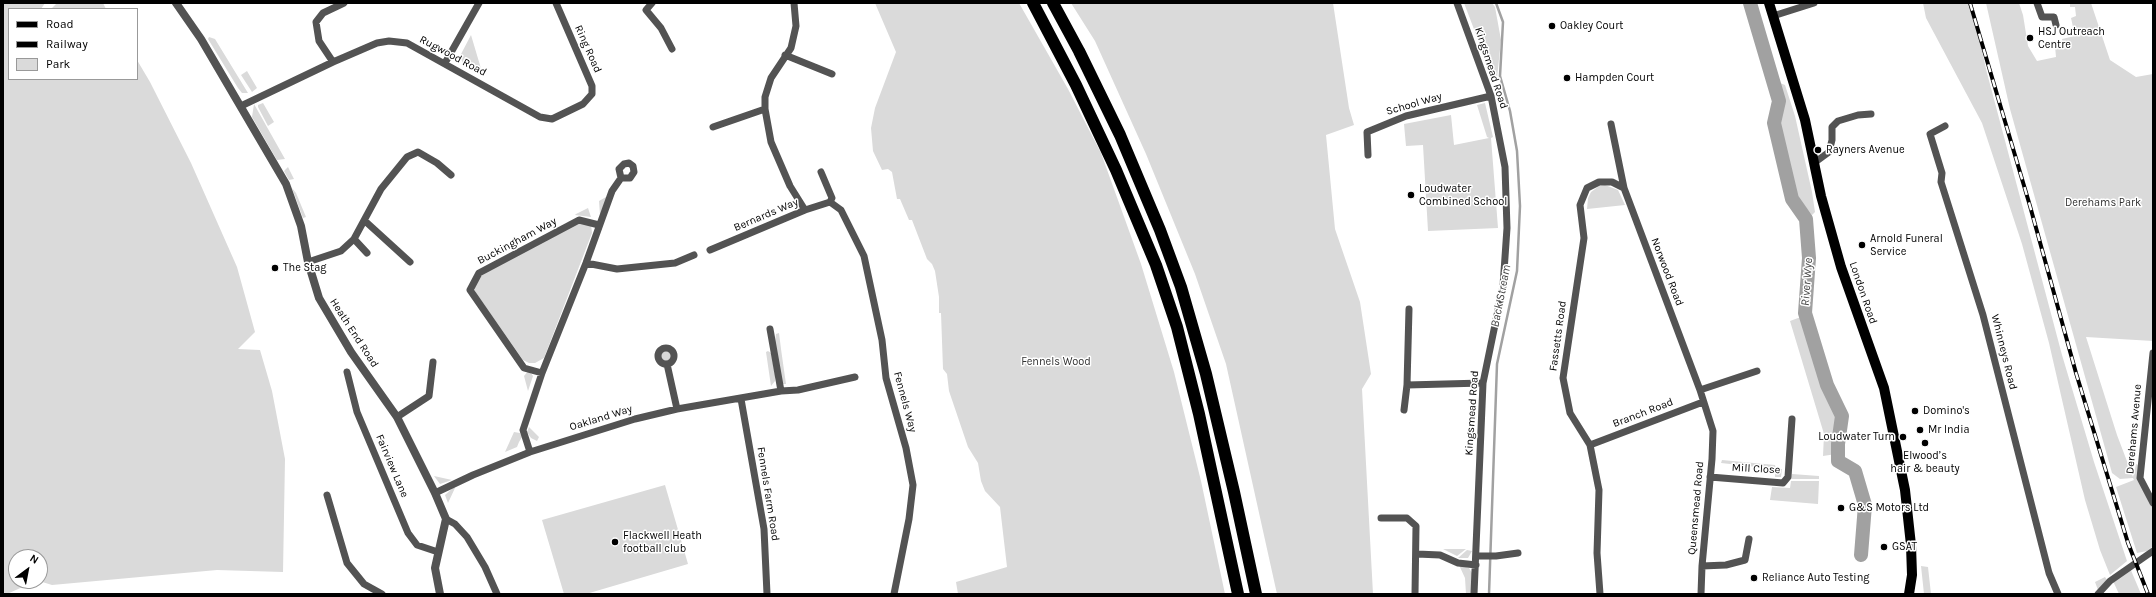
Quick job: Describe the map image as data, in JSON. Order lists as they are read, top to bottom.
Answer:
{
  "streets": {
    "main road": ["London Road"],
    "street": [
      "Ring Road",
      "Rugwood Road",
      "Kingsmead Road",
      "School Way",
      "Bernards Way",
      "Buckingham Way",
      "Norwood Road",
      "Heath End Road",
      "Fassetts Road",
      "Whinneys Road",
      "Fennels Way",
      "Branch Road",
      "Oakland Way",
      "Derehams Avenue",
      "Fairview Lane",
      "Mill Close",
      "Fennels Farm Road",
      "Queensmead Road"
    ]
  },
  "crossings": [
    ["Ring Road", "Rugwood Road"],
    ["Rugwood Road", "Heath End Road"],
    ["Kingsmead Road", "School Way"],
    ["Bernards Way", "Fennels Way"],
    ["Norwood Road", "Fassetts Road"],
    ["Norwood Road", "Branch Road"],
    ["Norwood Road", "Queensmead Road"],
    ["Heath End Road", "Oakland Way"],
    ["Fassetts Road", "Branch Road"],
    ["Oakland Way", "Fennels Farm Road"],
    ["Mill Close", "Queensmead Road"]
  ],
  "water": ["River Wye", "Back Stream"],
  "parks": ["Derehams Park", "Fennels Wood"],
  "places": [
    "Oakley Court",
    "HSJ Outreach Centre",
    "Hampden Court",
    "Rayners Avenue",
    "Loudwater Combined School",
    "Arnold Funeral Service",
    "The Stag",
    "Domino's",
    "Mr India",
    "Loudwater Turn",
    "Elwood’s hair & beauty",
    "G&S Motors Ltd",
    "Flackwell Heath football club",
    "GSAT",
    "Reliance Auto Testing"
  ],
  "legend": ["Road", "Railway", "Park"],
  "north": "top right"
}
